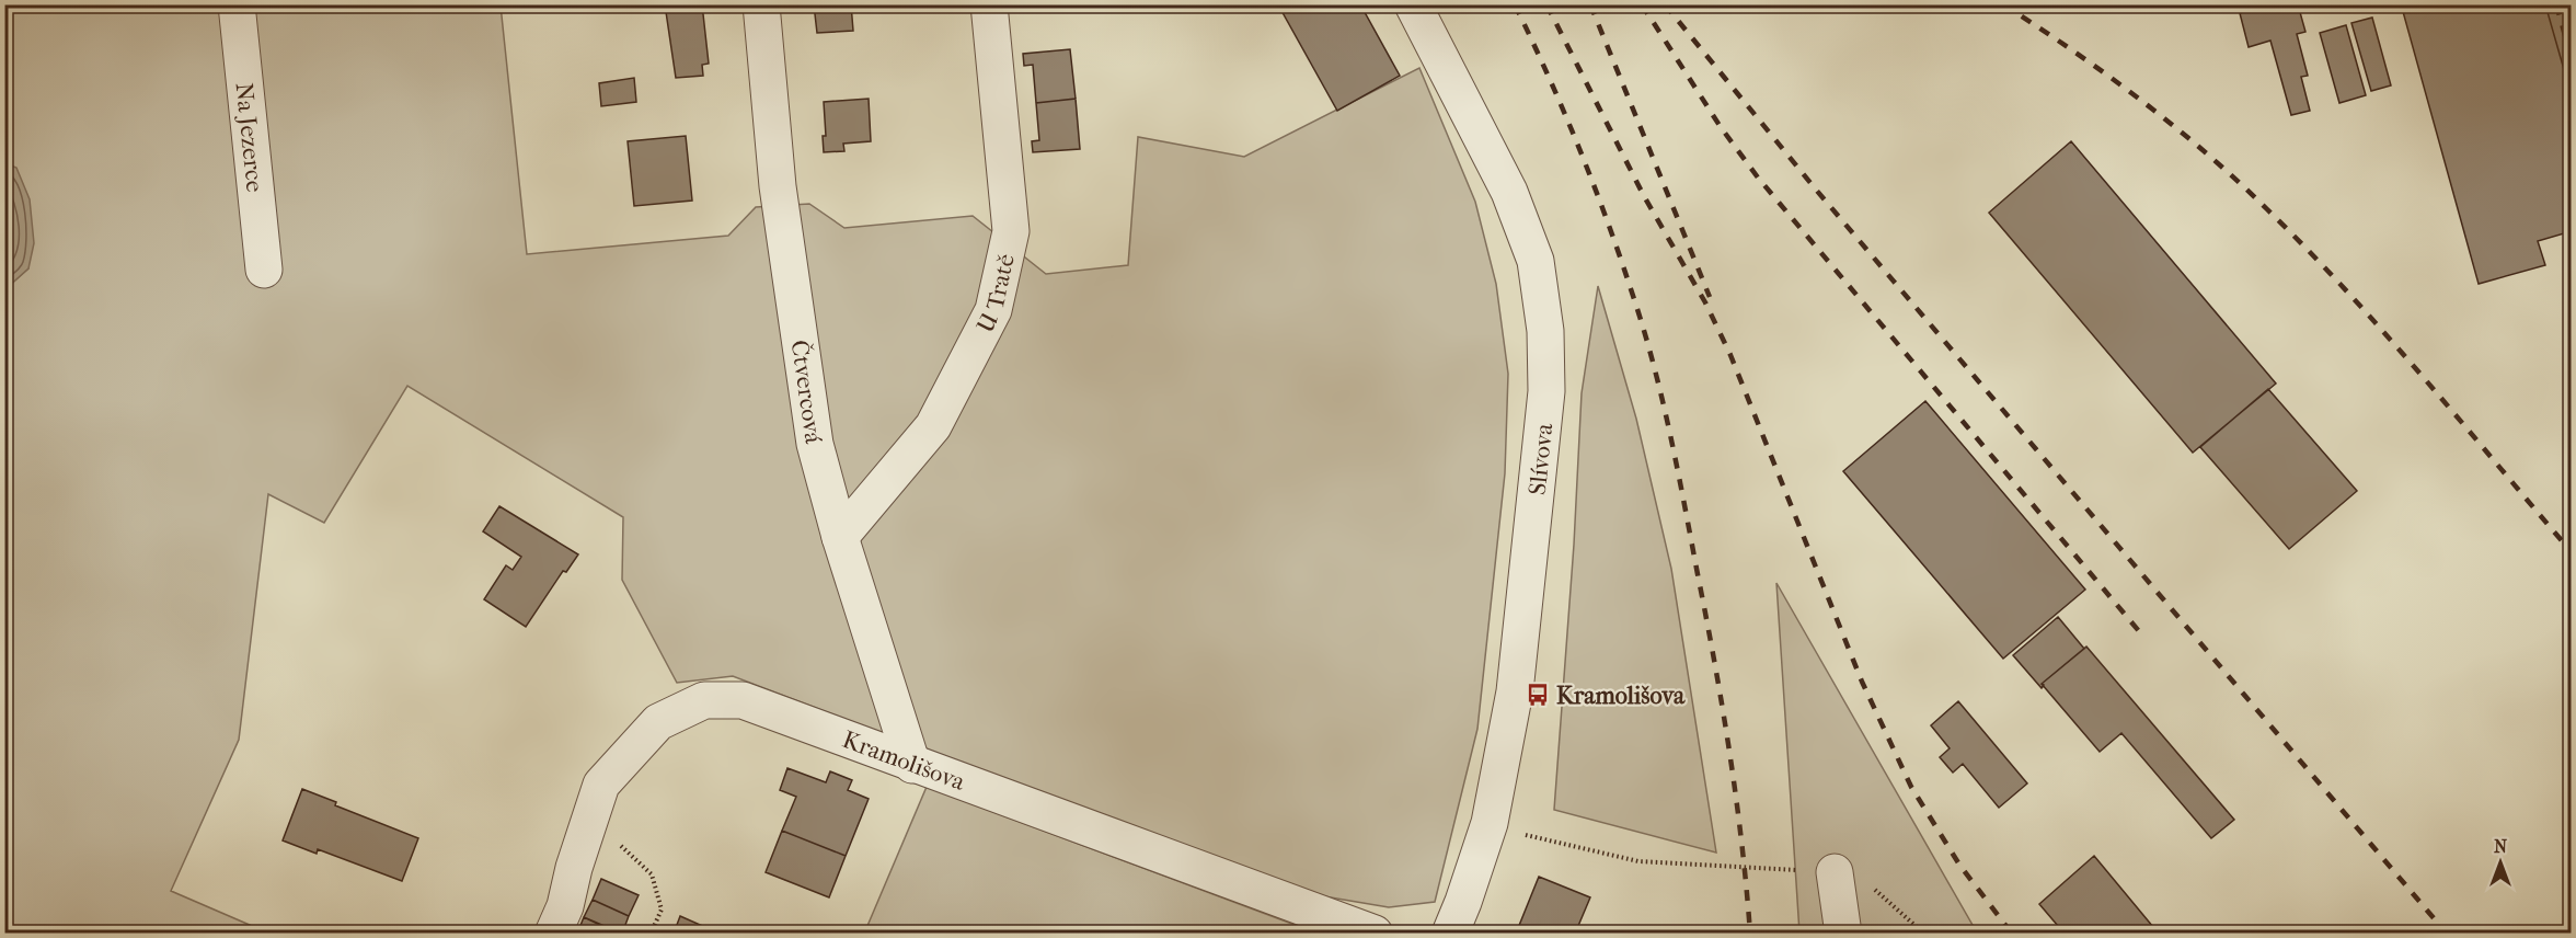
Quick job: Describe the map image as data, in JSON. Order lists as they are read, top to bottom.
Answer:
{
  "streets": {
    "street": [
      "Na Jezerce",
      "U Tratě",
      "Čtvercová",
      "Slívova",
      "Kramolišova"
    ]
  },
  "crossings": [
    ["U Tratě", "Čtvercová"],
    ["Čtvercová", "Kramolišova"]
  ],
  "places": {
    "bus stop": ["Kramolišova"]
  },
  "north": "top"
}
